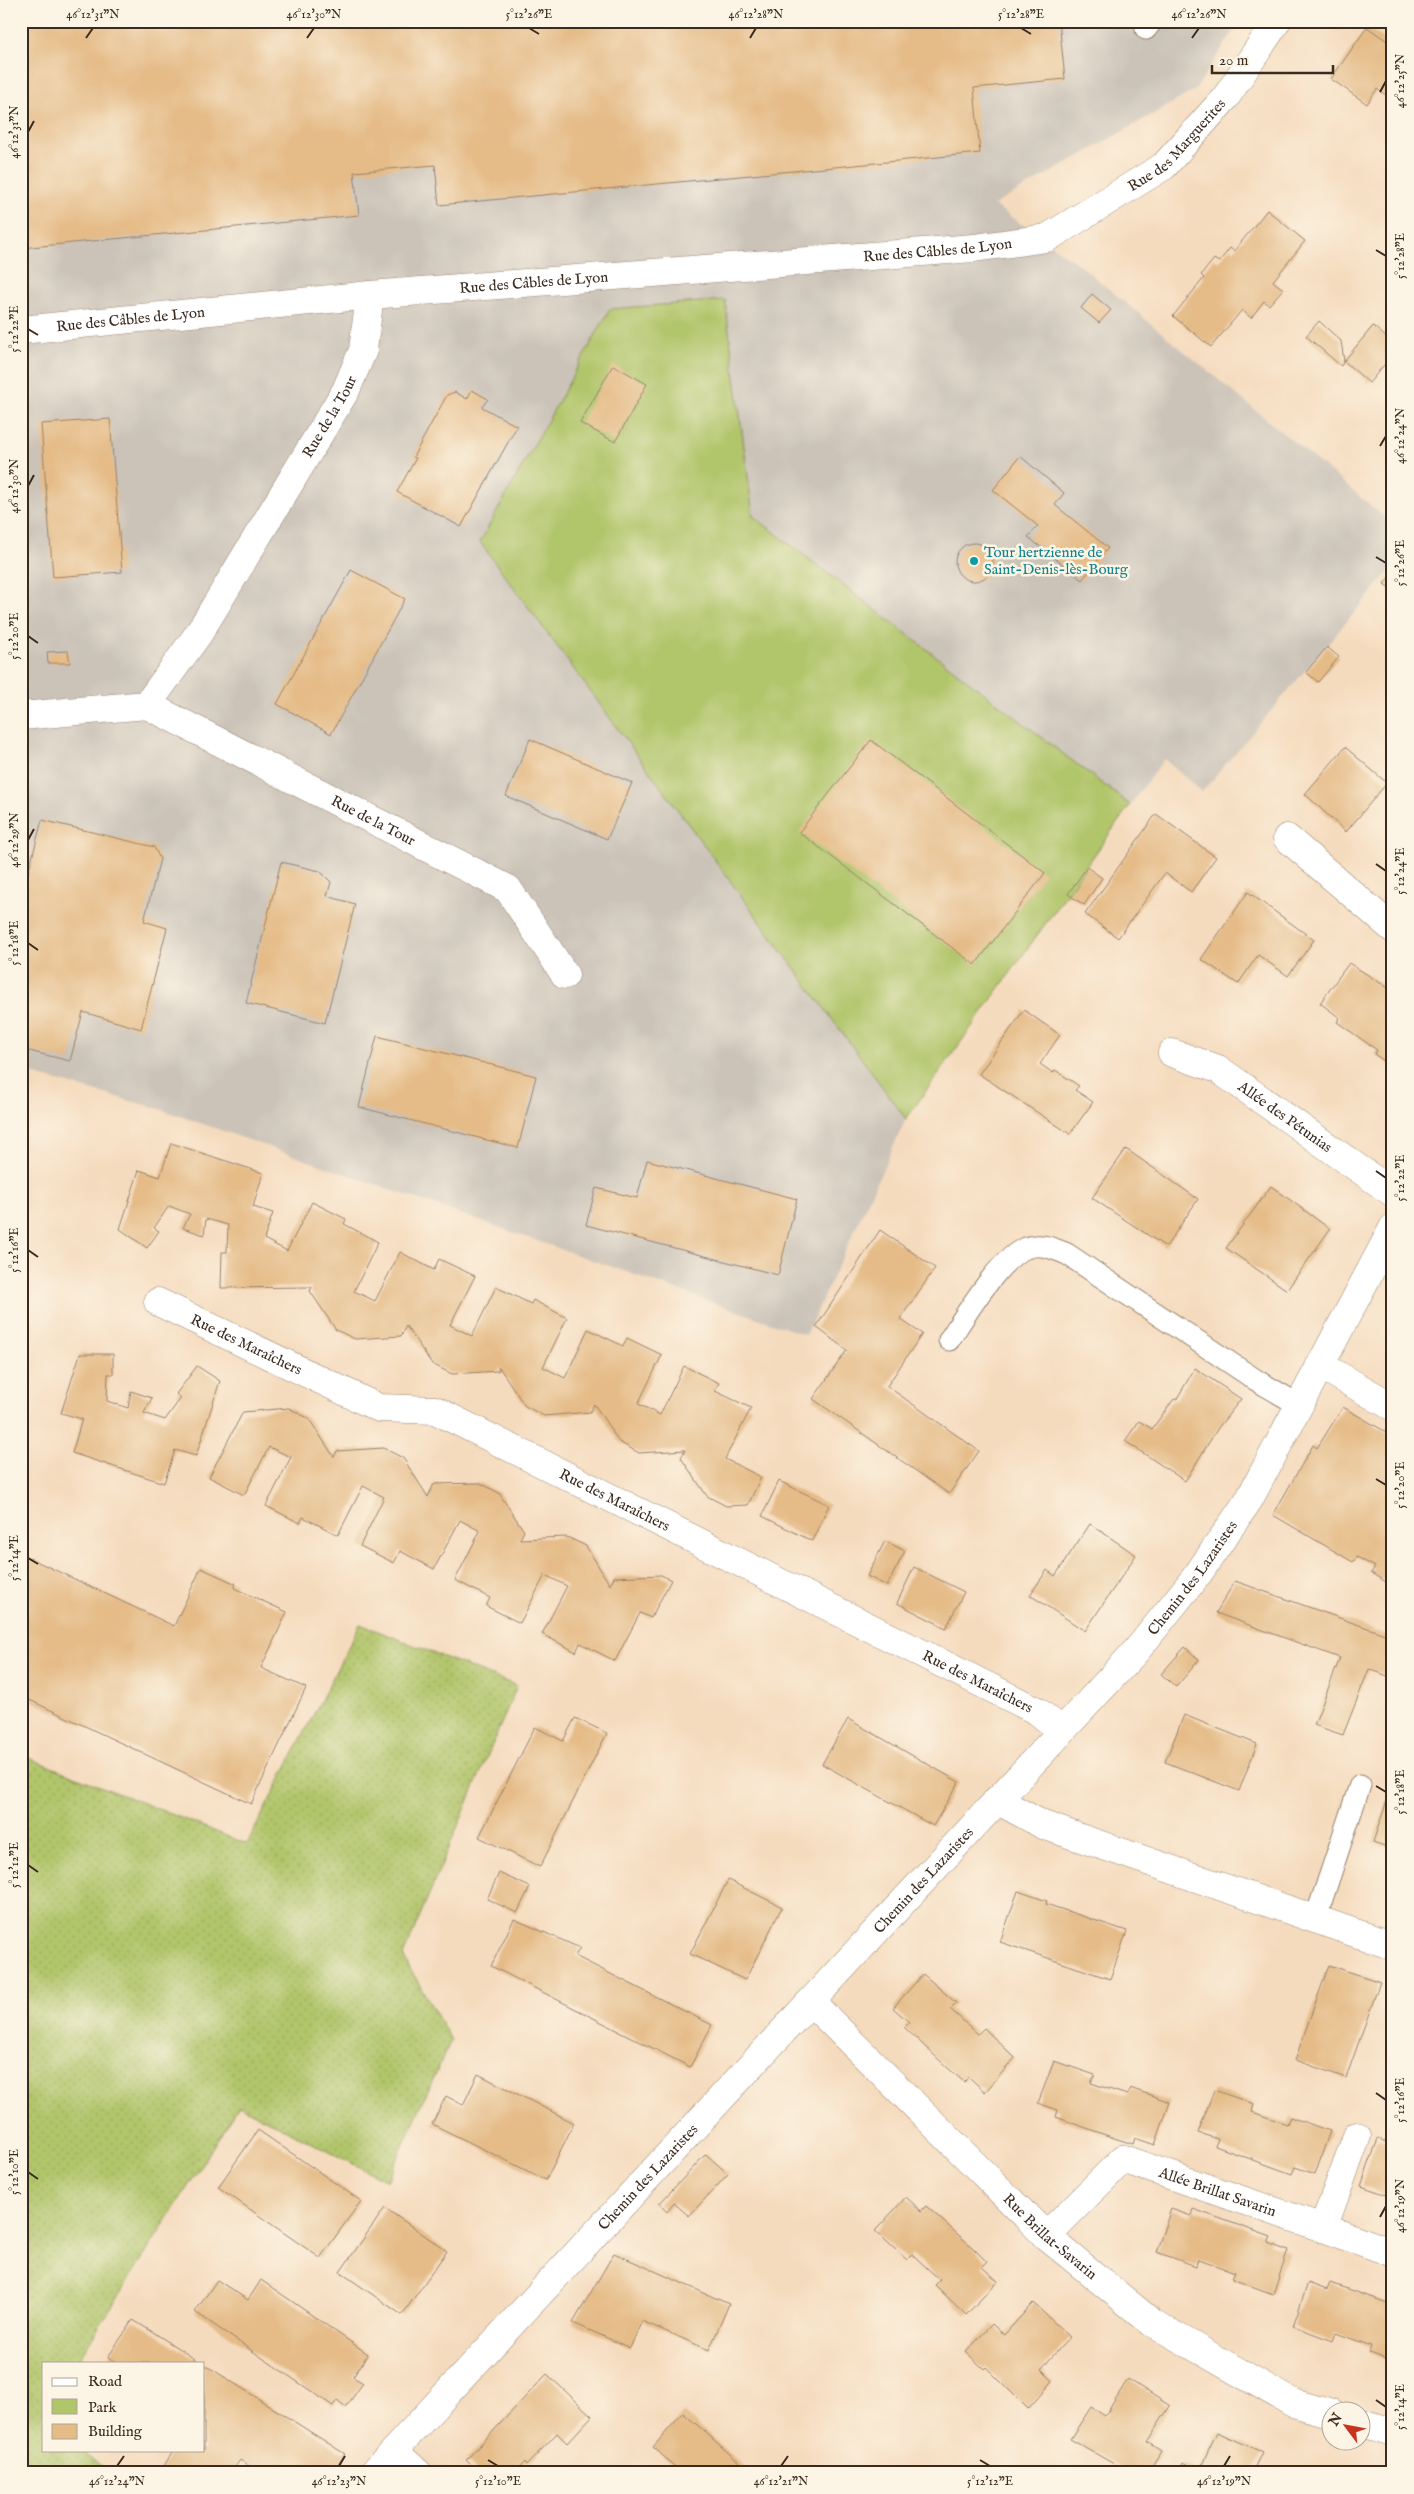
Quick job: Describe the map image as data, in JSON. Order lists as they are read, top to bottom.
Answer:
{
  "streets": {
    "street": [
      "Rue des Marguerites",
      "Rue des Câbles de Lyon",
      "Rue de la Tour",
      "Allée des Pétunias",
      "Rue des Maraîchers",
      "Chemin des Lazaristes",
      "Allée Brillat Savarin",
      "Rue Brillat-Savarin"
    ]
  },
  "crossings": [
    ["Rue des Marguerites", "Rue des Câbles de Lyon"],
    ["Rue des Câbles de Lyon", "Rue de la Tour"],
    ["Rue des Maraîchers", "Chemin des Lazaristes"],
    ["Chemin des Lazaristes", "Rue Brillat-Savarin"],
    ["Allée Brillat Savarin", "Rue Brillat-Savarin"]
  ],
  "places": ["Tour hertzienne de Saint-Denis-lès-Bourg"],
  "legend": ["Road", "Park", "Building"],
  "scale_bar": "20 m",
  "north": "top left",
  "coordinates": [
    "46°12'31\"N",
    "46°12'30\"N",
    "5°12'26\"E",
    "46°12'28\"N",
    "5°12'28\"E",
    "46°12'26\"N",
    "46°12'25\"N",
    "5°12'22\"E",
    "46°12'24\"N",
    "5°12'20\"E",
    "46°12'29\"N",
    "5°12'24\"E",
    "5°12'18\"E",
    "5°12'16\"E",
    "5°12'14\"E",
    "5°12'12\"E",
    "5°12'10\"E",
    "46°12'19\"N",
    "46°12'23\"N",
    "46°12'21\"N"
  ]
}
